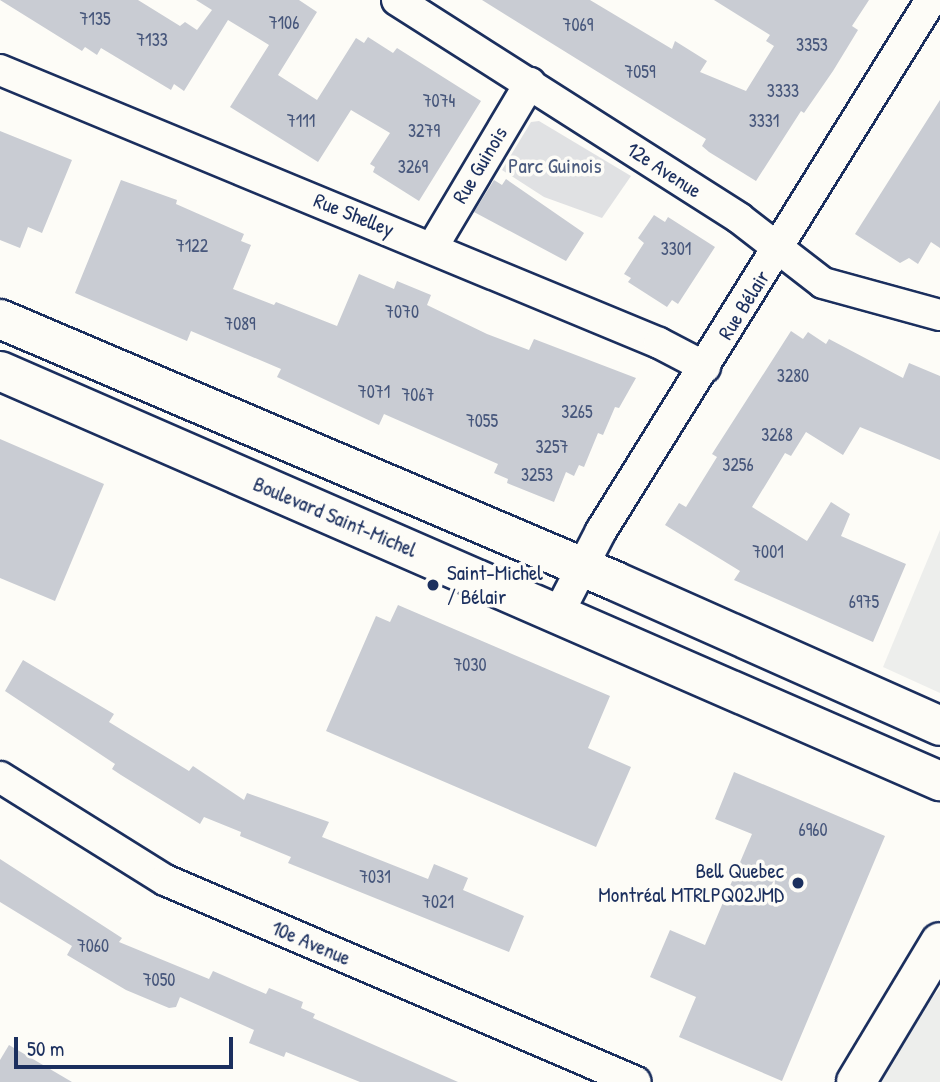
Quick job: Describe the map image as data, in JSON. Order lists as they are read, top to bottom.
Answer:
{
  "streets": {
    "main road": ["Boulevard Saint-Michel"],
    "street": [
      "Rue Guinois",
      "12e Avenue",
      "Rue Shelley",
      "Rue Bélair",
      "10e Avenue"
    ]
  },
  "crossings": [
    ["Rue Guinois", "12e Avenue"],
    ["Rue Guinois", "Rue Shelley"],
    ["12e Avenue", "Rue Bélair"],
    ["Rue Shelley", "Rue Bélair"],
    ["Rue Bélair", "Boulevard Saint-Michel"]
  ],
  "parks": ["Parc Guinois"],
  "places": ["Saint-Michel / Bélair", "Bell Quebec Montréal MTRLPQ02JMD"],
  "house_numbers": [
    "7135",
    "7106",
    "7069",
    "7133",
    "3353",
    "7059",
    "3333",
    "7074",
    "7111",
    "3331",
    "3279",
    "3269",
    "7122",
    "3301",
    "7070",
    "7089",
    "3280",
    "7071",
    "7067",
    "3265",
    "7055",
    "3268",
    "3257",
    "3256",
    "3253",
    "7001",
    "6975",
    "7030",
    "6960",
    "7031",
    "7021",
    "7060",
    "7050"
  ],
  "scale_bar": "50 m"
}
